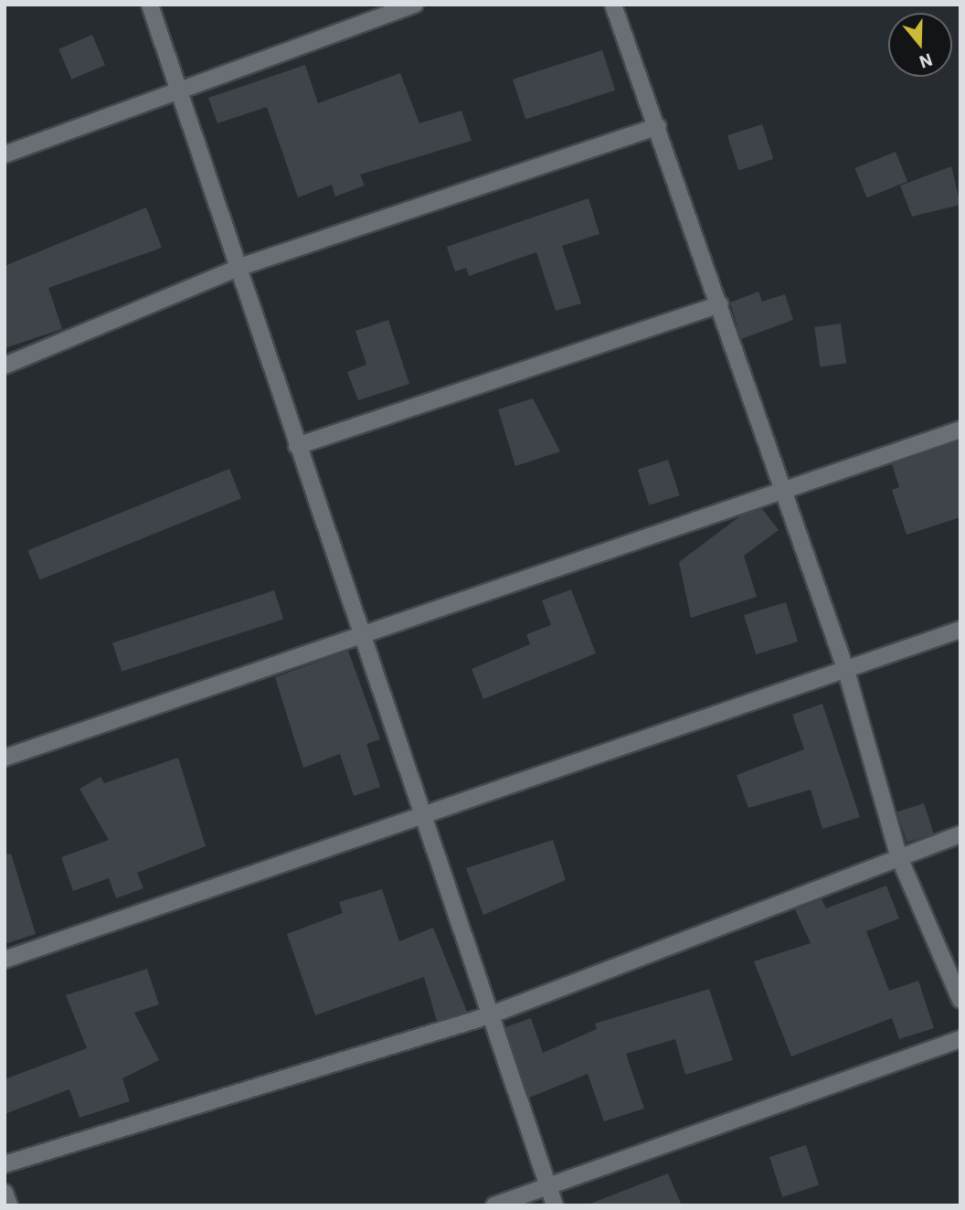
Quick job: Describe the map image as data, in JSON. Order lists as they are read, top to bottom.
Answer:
{
  "north": "bottom"
}
